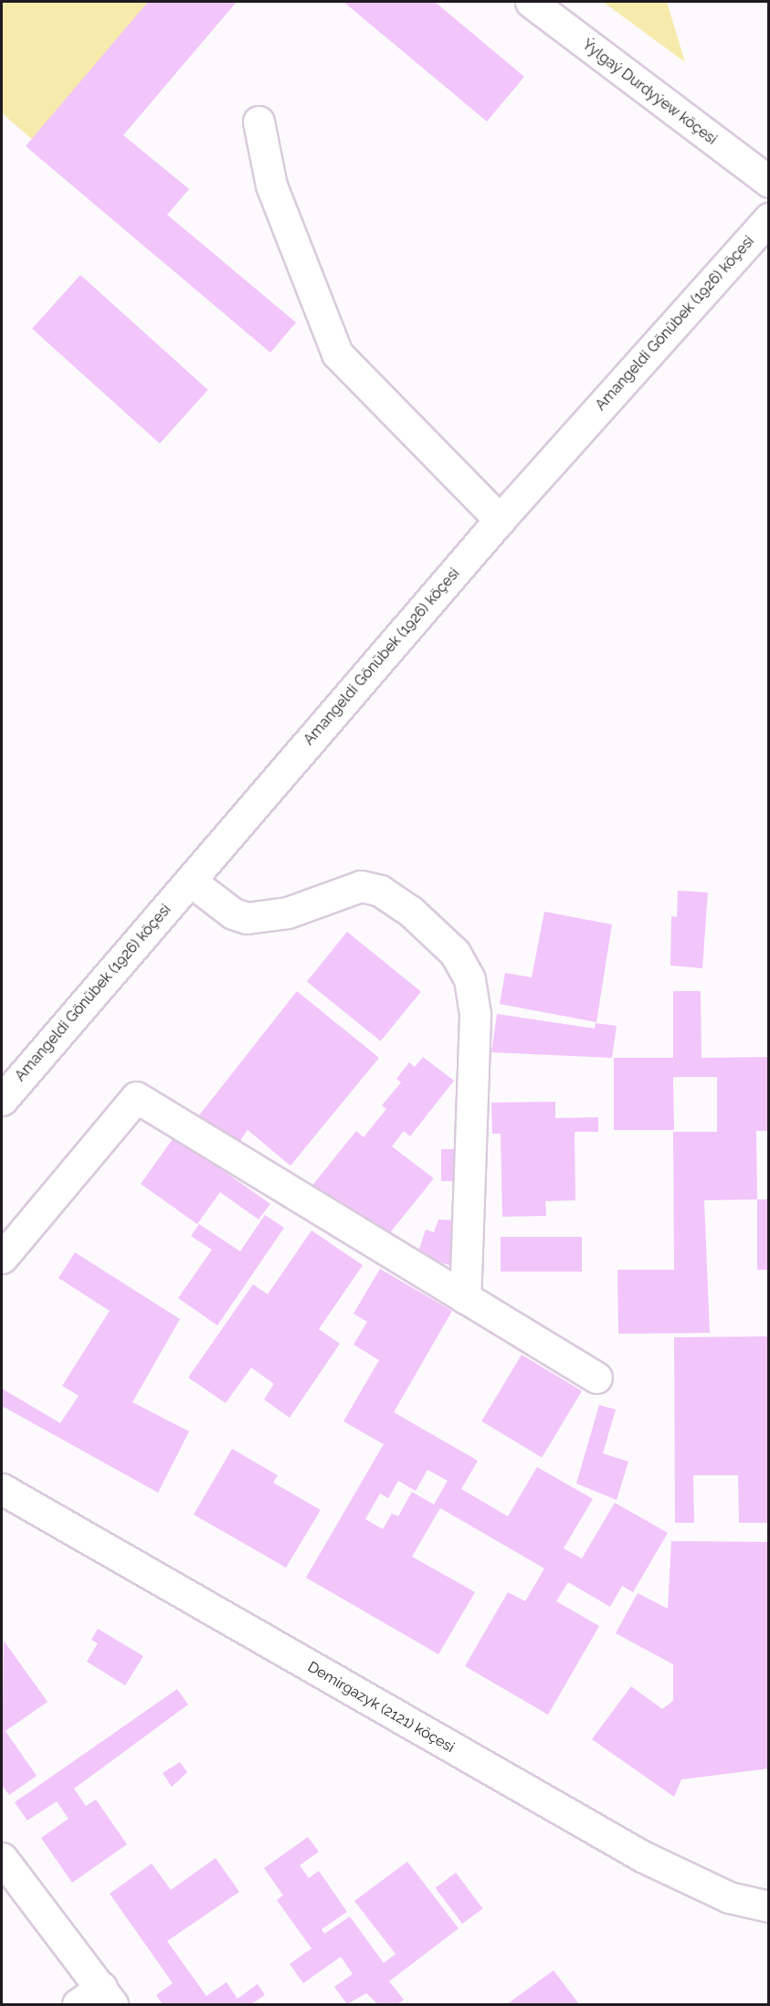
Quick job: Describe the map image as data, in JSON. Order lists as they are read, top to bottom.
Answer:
{
  "streets": {
    "street": ["Ýylgaý Durdyýew köçesi", "Amangeldi Gönübek (1926) köçesi", "Demirgazyk (2121) köçesi"]
  }
}
